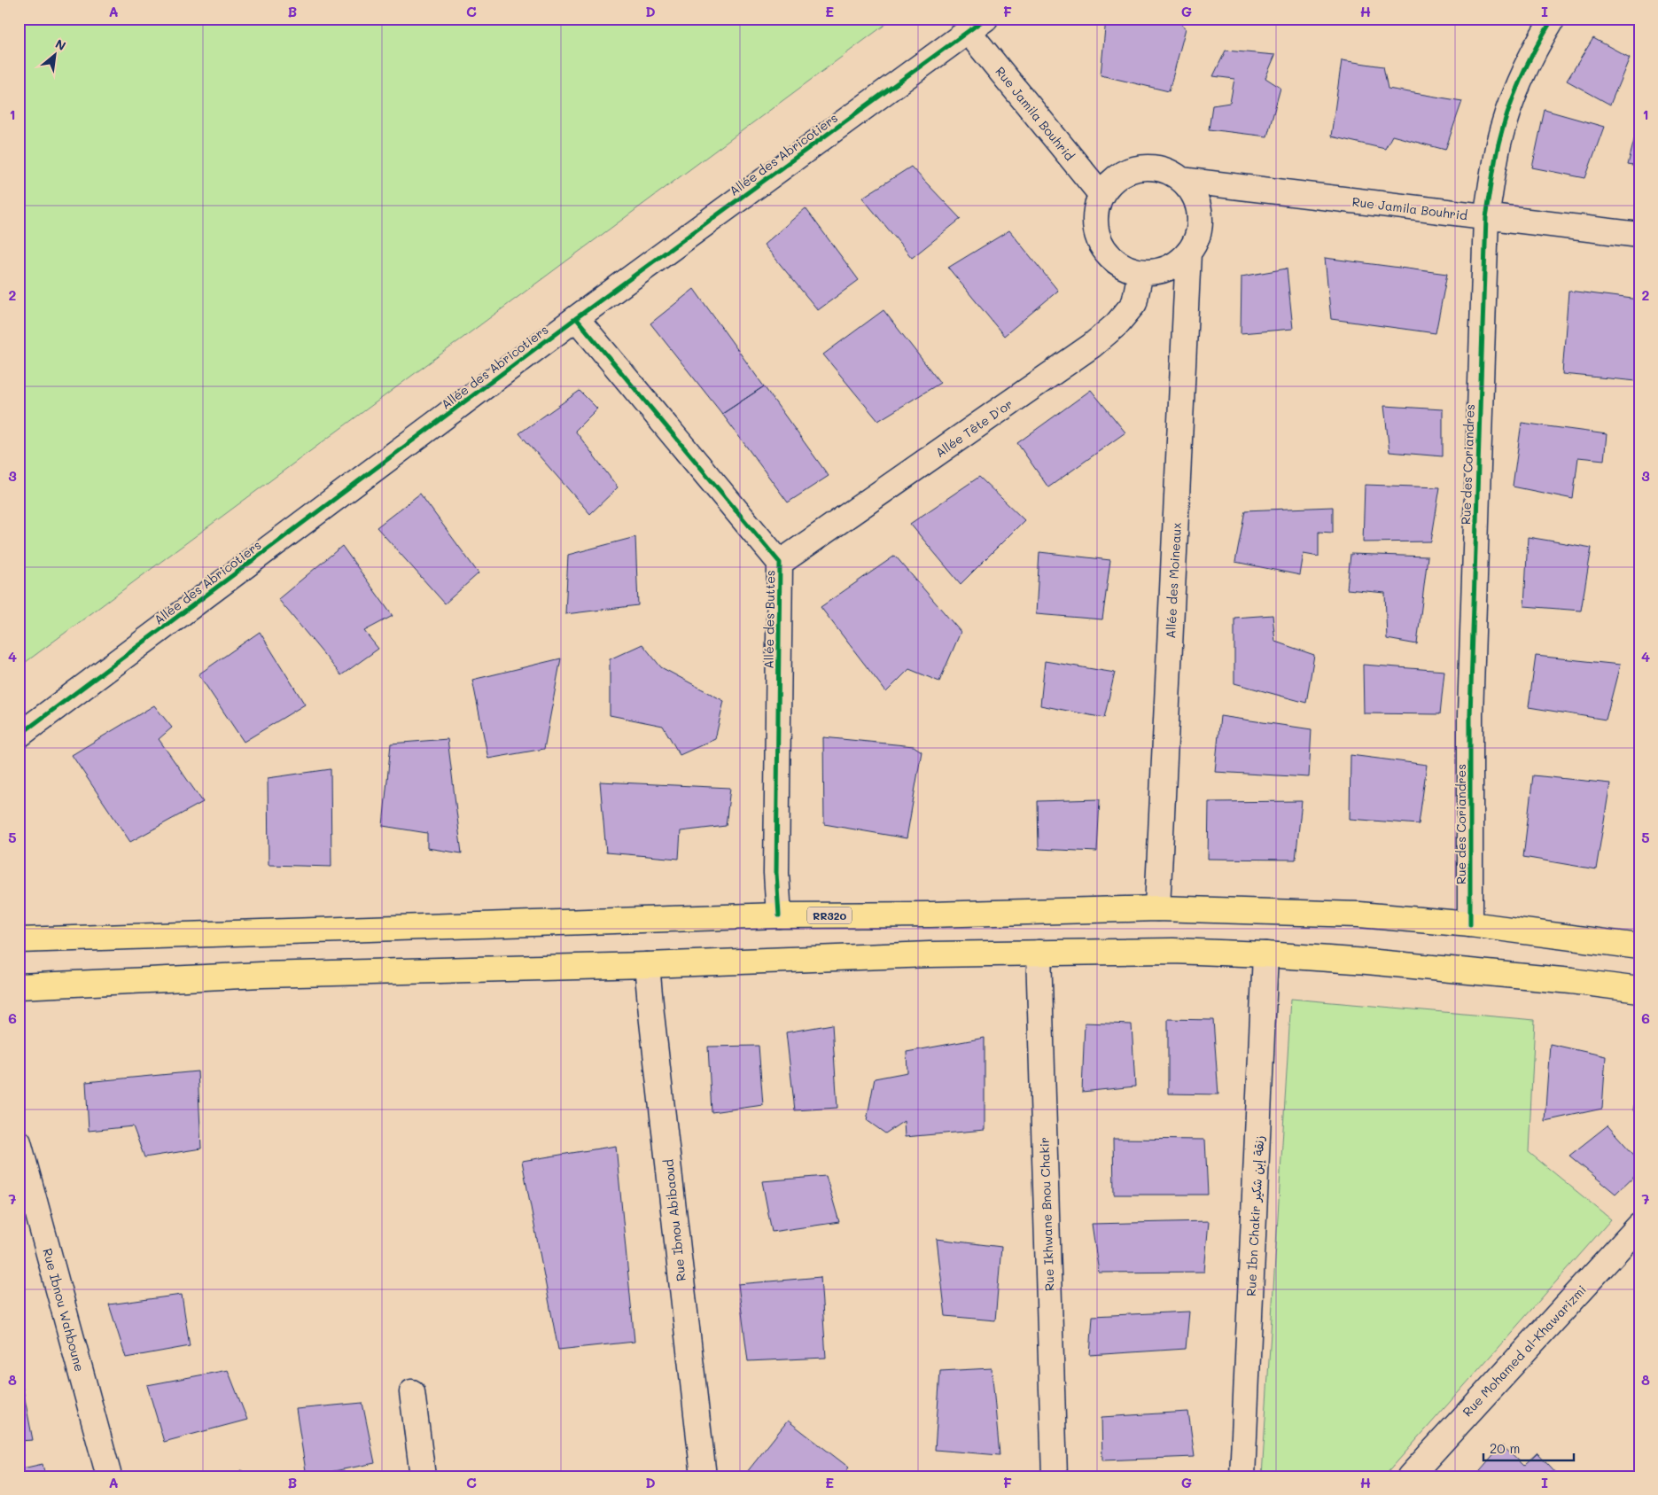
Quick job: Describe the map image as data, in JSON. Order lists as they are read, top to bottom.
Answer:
{
  "streets": {
    "main road": ["RR320"],
    "street": [
      "Rue Jamila Bouhrid",
      "Allée des Abricotiers",
      "Allée Tête D'or",
      "Rue des Coriandres",
      "Allée des Moineaux",
      "Allée des Buttes",
      "Rue Ikhwane Bnou Chakir",
      "Rue Ibn Chakir زنقة إبن شكير",
      "Rue Ibnou Abibaoud",
      "Rue Ibnou Wahboune",
      "Rue Mohamed al-Khawarizmi"
    ]
  },
  "crossings": [
    ["Rue Jamila Bouhrid", "Allée des Abricotiers"],
    ["Rue Jamila Bouhrid", "Allée Tête D'or"],
    ["Rue Jamila Bouhrid", "Rue des Coriandres"],
    ["Rue Jamila Bouhrid", "Allée des Moineaux"],
    ["Allée des Abricotiers", "Allée des Buttes"],
    ["Allée Tête D'or", "Allée des Moineaux"],
    ["Allée Tête D'or", "Allée des Buttes"],
    ["Rue des Coriandres", "RR320"],
    ["Allée des Moineaux", "RR320"],
    ["Allée des Buttes", "RR320"]
  ],
  "scale_bar": "20 m",
  "north": "top right",
  "grid": {
    "columns": [
      "A",
      "B",
      "C",
      "D",
      "E",
      "F",
      "G",
      "H",
      "I"
    ],
    "rows": [
      "1",
      "2",
      "3",
      "4",
      "5",
      "6",
      "7",
      "8"
    ]
  }
}
